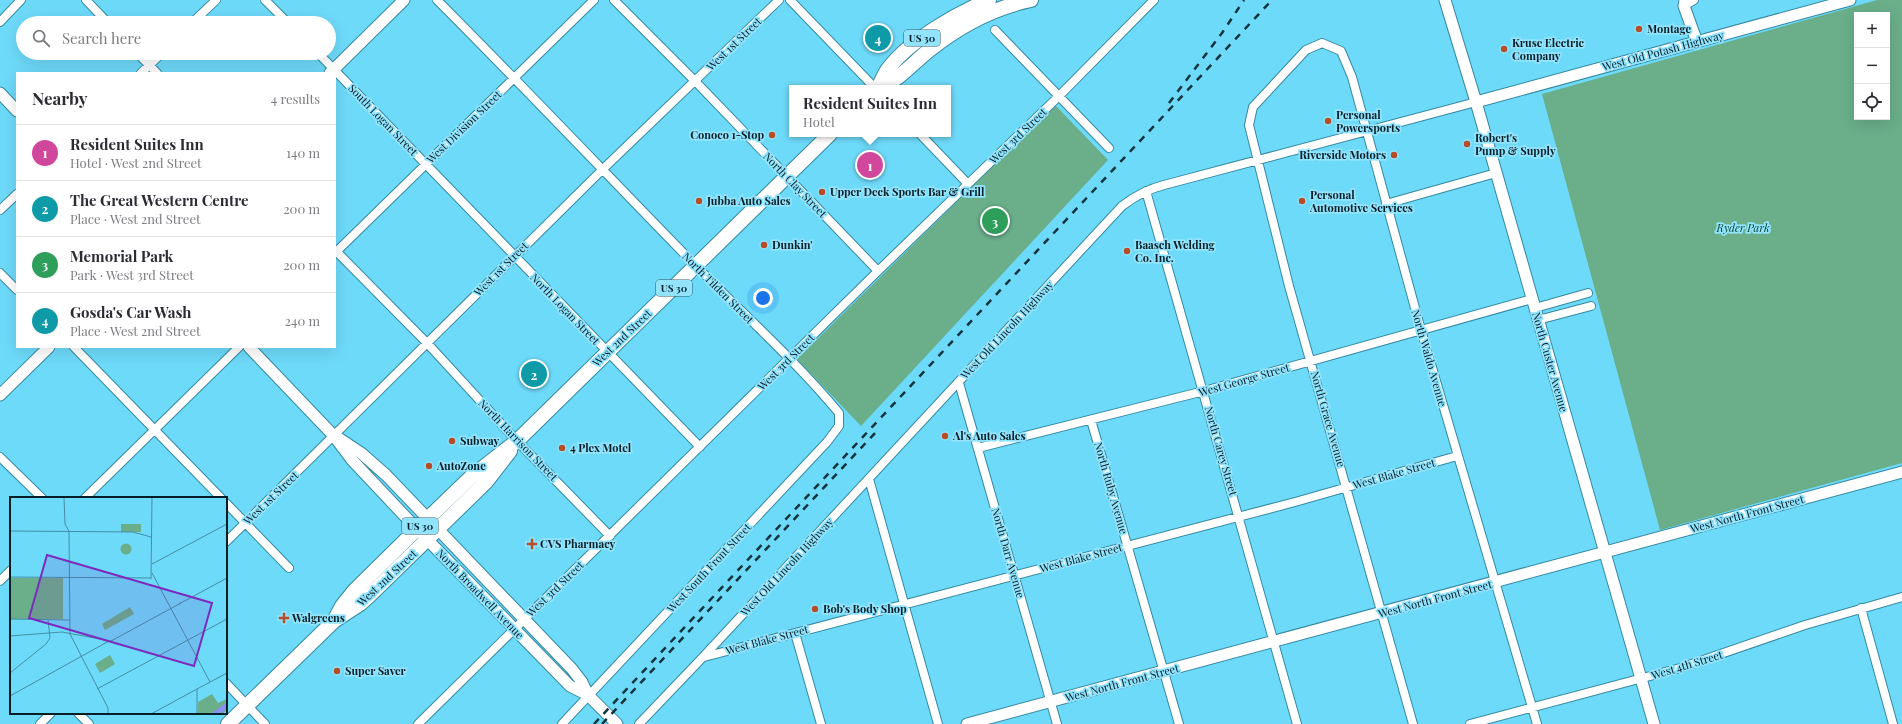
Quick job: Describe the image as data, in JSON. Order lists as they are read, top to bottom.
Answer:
{
  "streets": {
    "highway": ["US 30", "West 2nd Street"],
    "street": [
      "West 1st Street",
      "West Old Potash Highway",
      "South Logan Street",
      "West Division Street",
      "West 3rd Street",
      "North Clay Street",
      "North Tilden Street",
      "North Logan Street",
      "West Old Lincoln Highway",
      "North Waldo Avenue",
      "North Custer Avenue",
      "West George Street",
      "North Grace Avenue",
      "North Harrison Street",
      "North Carey Street",
      "West Blake Street",
      "North Ruby Avenue",
      "West North Front Street",
      "North Darr Avenue",
      "West South Front Street",
      "North Broadwell Avenue",
      "West 4th Street"
    ]
  },
  "crossings": [
    ["West 1st Street", "South Logan Street"],
    ["West 1st Street", "North Clay Street"],
    ["West 1st Street", "North Tilden Street"],
    ["West 1st Street", "North Logan Street"],
    ["West 1st Street", "North Harrison Street"],
    ["West 1st Street", "North Broadwell Avenue"],
    ["West Old Potash Highway", "West Old Lincoln Highway"],
    ["West Old Potash Highway", "North Custer Avenue"],
    ["South Logan Street", "West Division Street"],
    ["South Logan Street", "North Logan Street"],
    ["West Division Street", "North Tilden Street"],
    ["West Division Street", "North Harrison Street"],
    ["West 3rd Street", "North Clay Street"],
    ["West 3rd Street", "North Tilden Street"],
    ["West 3rd Street", "North Logan Street"],
    ["West 3rd Street", "North Harrison Street"],
    ["West 3rd Street", "North Broadwell Avenue"],
    ["North Clay Street", "West 2nd Street"],
    ["North Tilden Street", "West 2nd Street"],
    ["North Tilden Street", "West South Front Street"],
    ["North Logan Street", "West 2nd Street"],
    ["West Old Lincoln Highway", "North Waldo Avenue"],
    ["West Old Lincoln Highway", "North Custer Avenue"],
    ["West Old Lincoln Highway", "North Grace Avenue"],
    ["West Old Lincoln Highway", "North Carey Street"],
    ["West Old Lincoln Highway", "West Blake Street"],
    ["West Old Lincoln Highway", "North Darr Avenue"],
    ["West 2nd Street", "North Harrison Street"],
    ["West 2nd Street", "North Broadwell Avenue"],
    ["North Waldo Avenue", "West George Street"],
    ["North Waldo Avenue", "North Grace Avenue"],
    ["North Waldo Avenue", "West Blake Street"],
    ["North Waldo Avenue", "West North Front Street"],
    ["North Waldo Avenue", "West 4th Street"],
    ["North Custer Avenue", "West George Street"],
    ["North Custer Avenue", "West North Front Street"],
    ["North Custer Avenue", "West 4th Street"],
    ["West George Street", "North Grace Avenue"],
    ["West George Street", "North Carey Street"],
    ["West George Street", "North Ruby Avenue"],
    ["West George Street", "North Darr Avenue"],
    ["North Grace Avenue", "West Blake Street"],
    ["North Grace Avenue", "West North Front Street"],
    ["North Carey Street", "West Blake Street"],
    ["North Carey Street", "West North Front Street"],
    ["West Blake Street", "North Ruby Avenue"],
    ["West Blake Street", "North Darr Avenue"],
    ["North Ruby Avenue", "West North Front Street"],
    ["West North Front Street", "North Darr Avenue"],
    ["West South Front Street", "North Broadwell Avenue"]
  ],
  "parks": ["Ryder Park"],
  "places": {
    "other": [
      "Montage",
      "Kruse Electric Company",
      "Personal Powersports",
      "Conoco 1-Stop",
      "Robert's Pump & Supply",
      "Riverside Motors",
      "Upper Deck Sports Bar & Grill",
      "Jubba Auto Sales",
      "Personal Automotive Services",
      "Dunkin'",
      "Baasch Welding Co. Inc.",
      "Al's Auto Sales",
      "Subway",
      "4 Plex Motel",
      "AutoZone",
      "Bob's Body Shop",
      "Super Saver"
    ],
    "health": ["CVS Pharmacy", "Walgreens"]
  },
  "page": {
    "map_buttons": ["+", "−"],
    "search": "Search here",
    "pins": [
      "4",
      "1",
      "3",
      "2"
    ],
    "heading": ["Nearby", "4 results"],
    "popup": ["Resident Suites Inn", "Hotel"],
    "list": [
      {
        "mark": "1",
        "name": "Resident Suites Inn",
        "note": "Hotel · West 2nd Street",
        "value": "140 m"
      },
      {
        "mark": "2",
        "name": "The Great Western Centre",
        "note": "Place · West 2nd Street",
        "value": "200 m"
      },
      {
        "mark": "3",
        "name": "Memorial Park",
        "note": "Park · West 3rd Street",
        "value": "200 m"
      },
      {
        "mark": "4",
        "name": "Gosda's Car Wash",
        "note": "Place · West 2nd Street",
        "value": "240 m"
      }
    ]
  }
}
